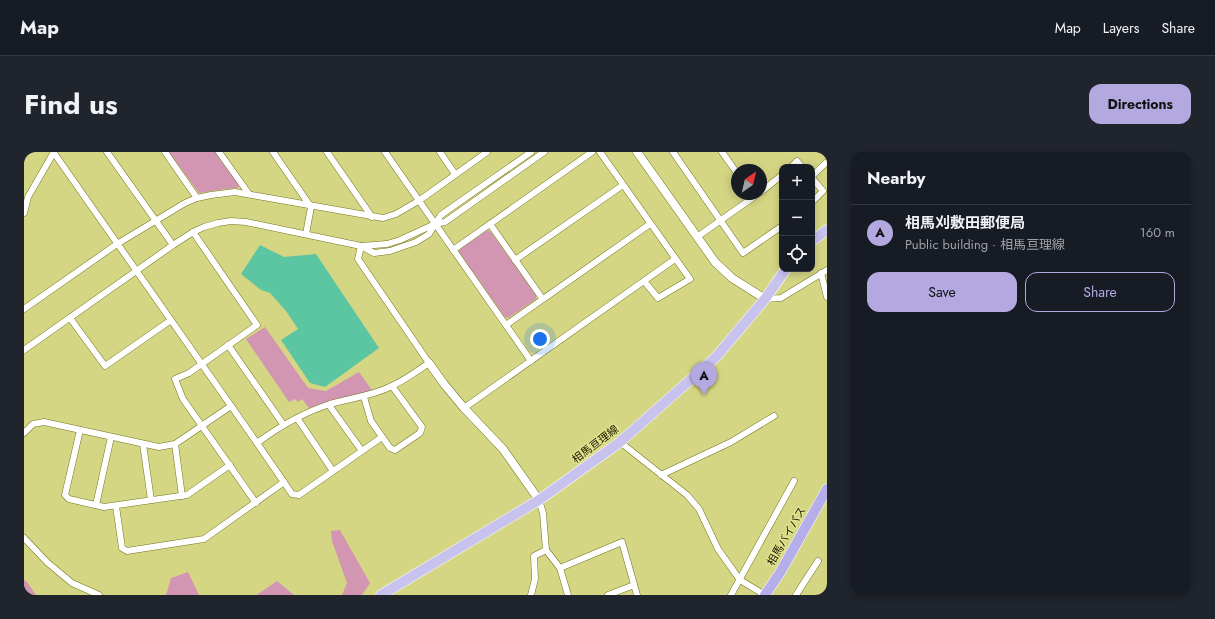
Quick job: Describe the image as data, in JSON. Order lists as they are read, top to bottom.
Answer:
{
  "streets": {
    "highway": ["相馬バイパス"],
    "main road": ["相馬亘理線"]
  },
  "north": "top right",
  "page": {
    "header": "Map",
    "nav": ["Map", "Layers", "Share"],
    "title": "Find us",
    "buttons": [
      "Directions",
      ["Save", "Share"]
    ],
    "heading": "Nearby",
    "map_buttons": ["+", "−"],
    "list": [
      {
        "mark": "A",
        "name": "相馬刈敷田郵便局",
        "note": "Public building · 相馬亘理線",
        "value": "160 m"
      }
    ],
    "pins": "A"
  }
}
